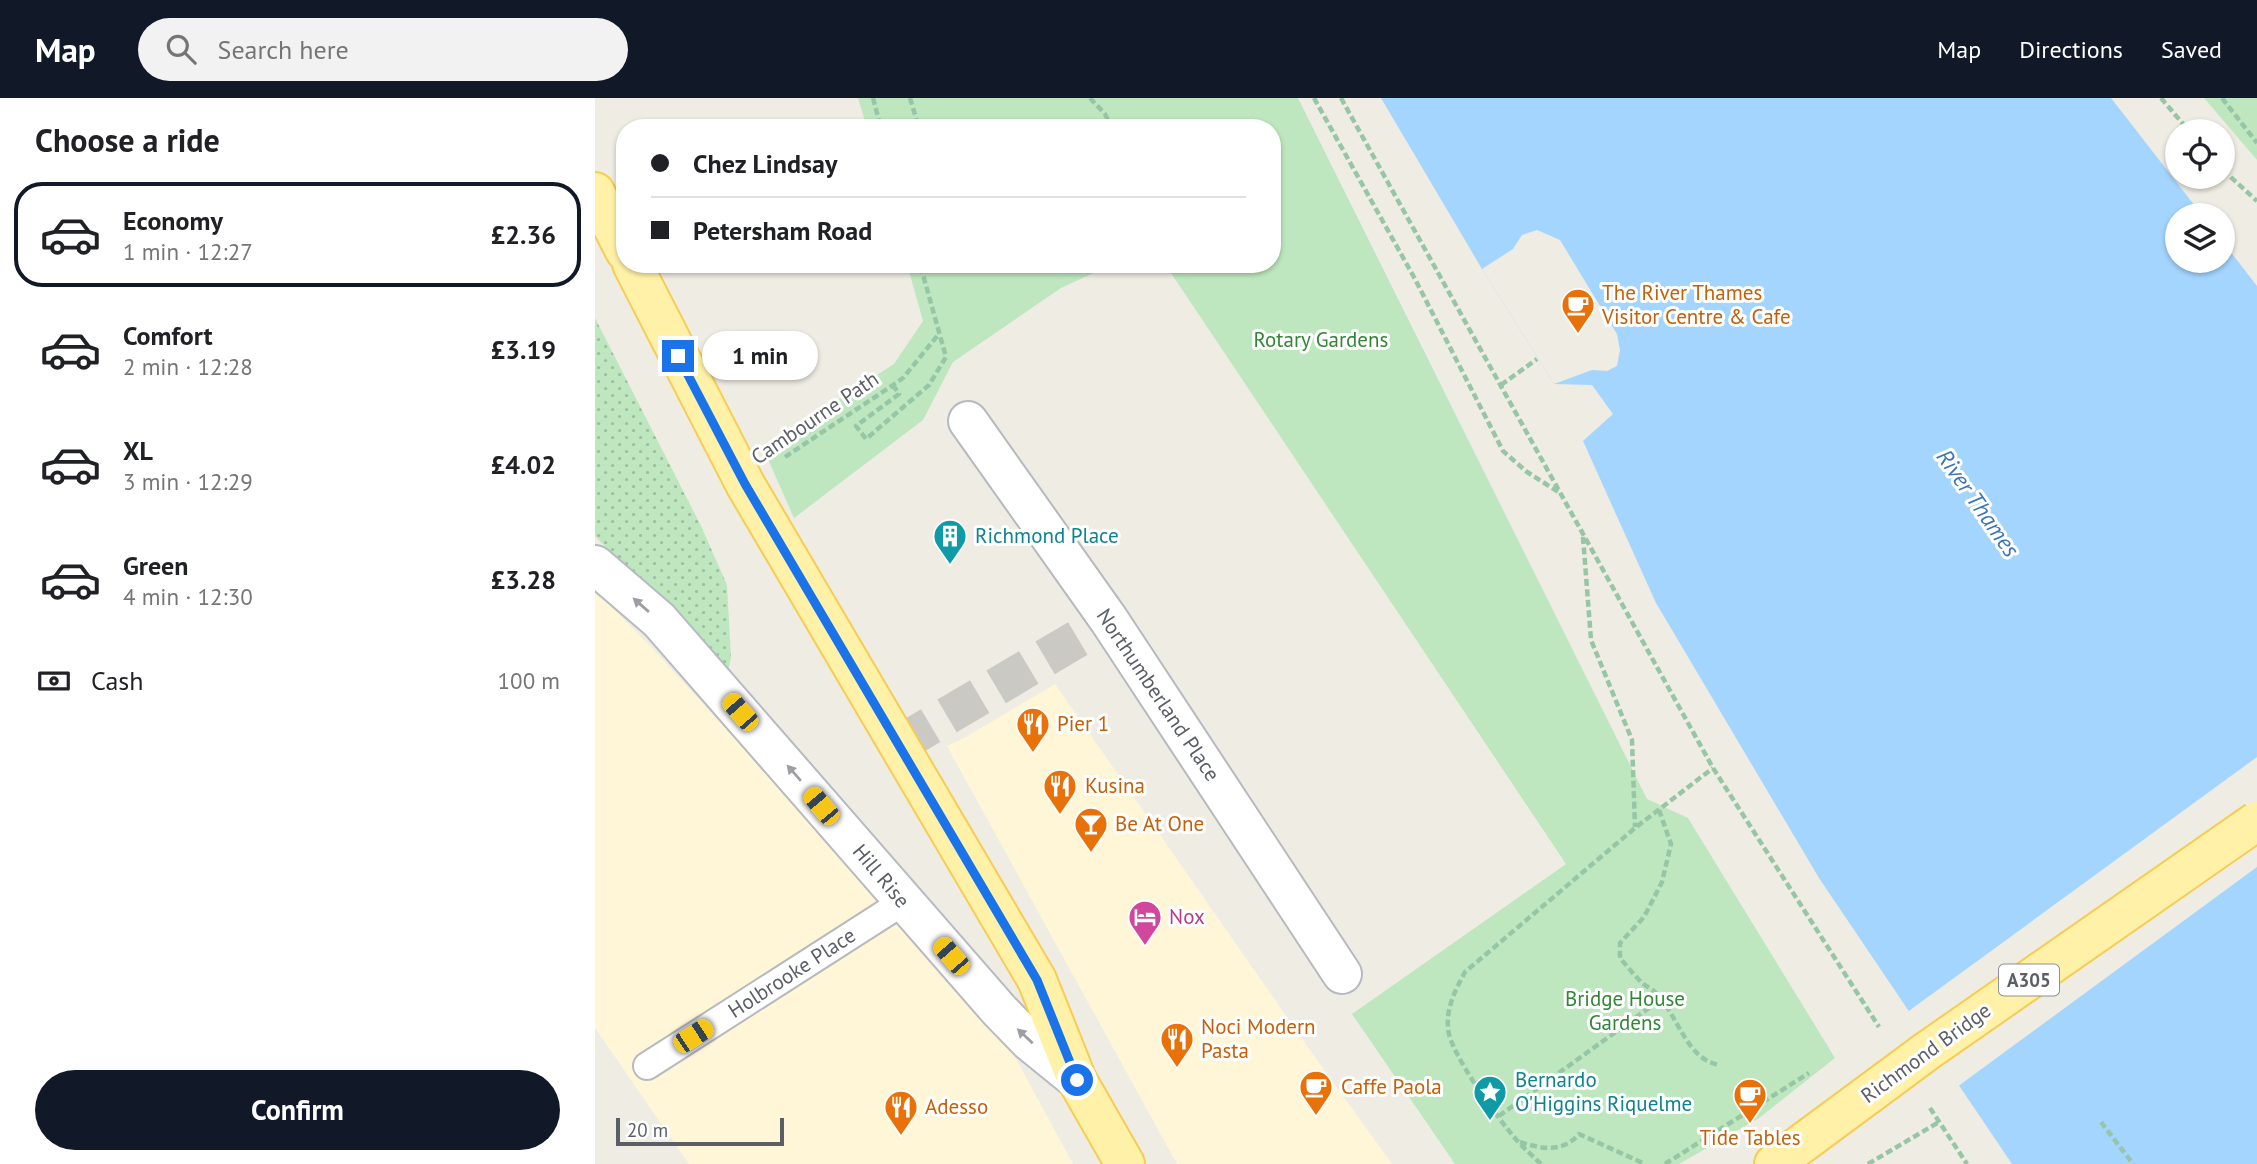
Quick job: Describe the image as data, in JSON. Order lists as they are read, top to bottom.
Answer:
{
  "streets": {
    "main road": [
      "Northumberland Place",
      "Hill Rise",
      "A305",
      "Richmond Bridge"
    ],
    "lane": ["Holbrooke Place"],
    "path": ["Cambourne Path"]
  },
  "crossings": [
    ["Hill Rise", "Holbrooke Place"]
  ],
  "water": ["River Thames"],
  "parks": ["Rotary Gardens", "Bridge House Gardens"],
  "places": {
    "cafe": ["The River Thames Visitor Centre & Cafe", "Caffe Paola", "Tide Tables"],
    "building": ["Richmond Place"],
    "restaurant": [
      "Pier 1",
      "Kusina",
      "Noci Modern Pasta",
      "Adesso"
    ],
    "bar": ["Be At One"],
    "hotel": ["Nox"],
    "place": ["Bernardo O'Higgins Riquelme"]
  },
  "scale_bar": "20 m",
  "page": {
    "header": "Map",
    "search": "Search here",
    "nav": ["Map", "Directions", "Saved"],
    "heading": "Choose a ride",
    "banner": ["Chez Lindsay", "Petersham Road"],
    "list": [
      {
        "name": "Economy",
        "note": "1 min · 12:27",
        "value": "£2.36"
      },
      {
        "name": "Comfort",
        "note": "2 min · 12:28",
        "value": "£3.19"
      },
      {
        "name": "XL",
        "note": "3 min · 12:29",
        "value": "£4.02"
      },
      {
        "name": "Green",
        "note": "4 min · 12:30",
        "value": "£3.28"
      }
    ],
    "bubble": "1 min",
    "pay": ["Cash", "100 m"],
    "buttons": "Confirm",
    "scale": "20 m"
  }
}
